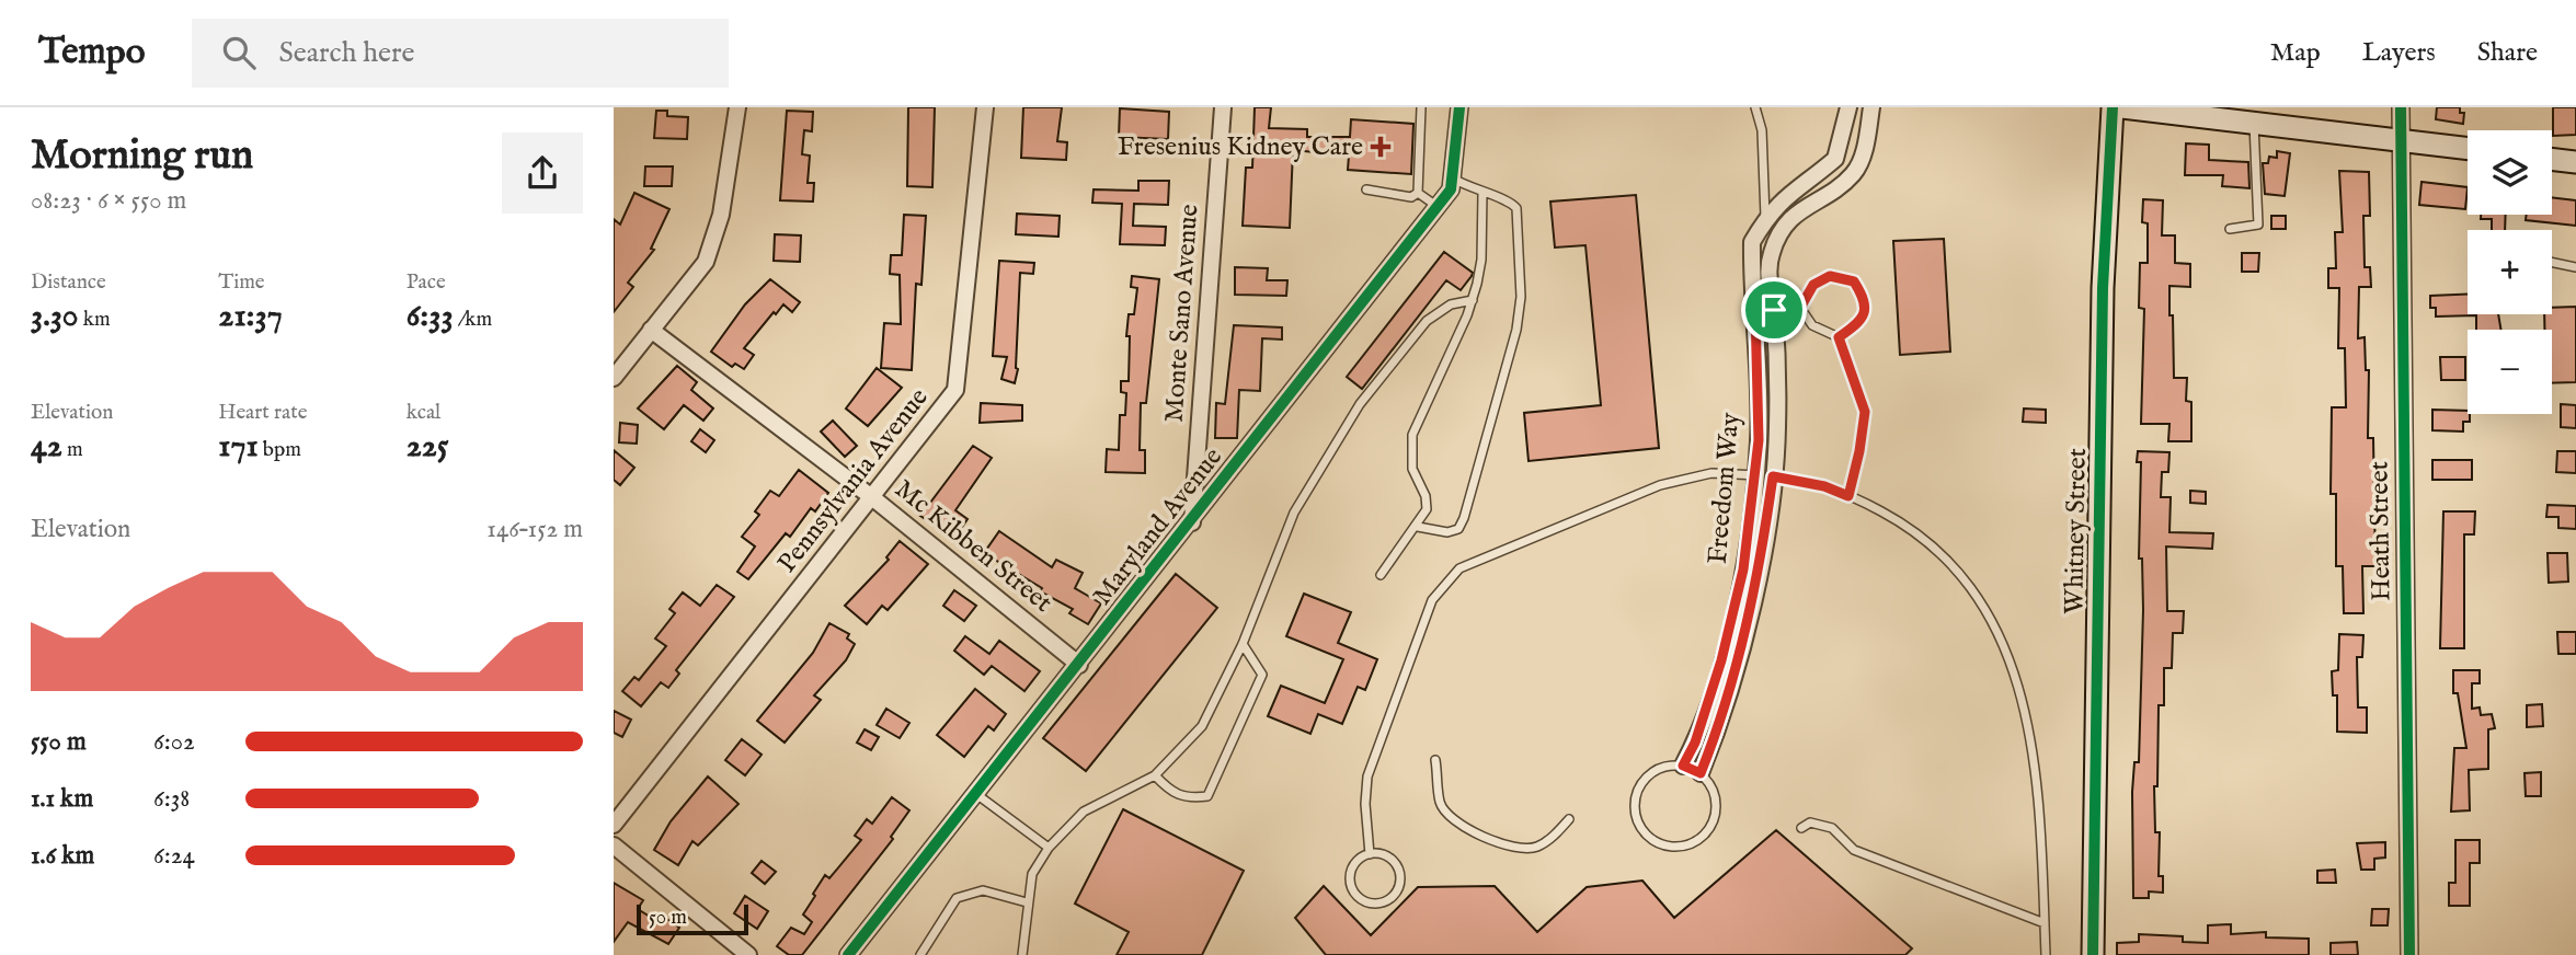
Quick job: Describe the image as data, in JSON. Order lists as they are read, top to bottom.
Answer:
{
  "streets": {
    "street": [
      "Monte Sano Avenue",
      "Pennsylvania Avenue",
      "Freedom Way",
      "Maryland Avenue",
      "Whitney Street",
      "Heath Street",
      "Mc Kibben Street"
    ]
  },
  "crossings": [
    ["Monte Sano Avenue", "Maryland Avenue"],
    ["Pennsylvania Avenue", "Mc Kibben Street"],
    ["Maryland Avenue", "Mc Kibben Street"]
  ],
  "places": {
    "health": ["Fresenius Kidney Care"]
  },
  "scale_bar": "50 m",
  "page": {
    "header": "Tempo",
    "search": "Search here",
    "nav": ["Map", "Layers", "Share"],
    "heading": ["Morning run", "08:23 · 6 × 550 m"],
    "map_buttons": ["+", "−"],
    "stats": [
      ["Distance", "3.30 km"],
      ["Time", "21:37"],
      ["Pace", "6:33 /km"],
      ["Elevation", "42 m"],
      ["Heart rate", "171 bpm"],
      ["kcal", "225"]
    ],
    "chart": ["Elevation", "146–152 m"],
    "list": [
      {
        "name": "550 m",
        "note": "6:02"
      },
      {
        "name": "1.1 km",
        "note": "6:38"
      },
      {
        "name": "1.6 km",
        "note": "6:24"
      }
    ],
    "scale": "50 m"
  }
}
